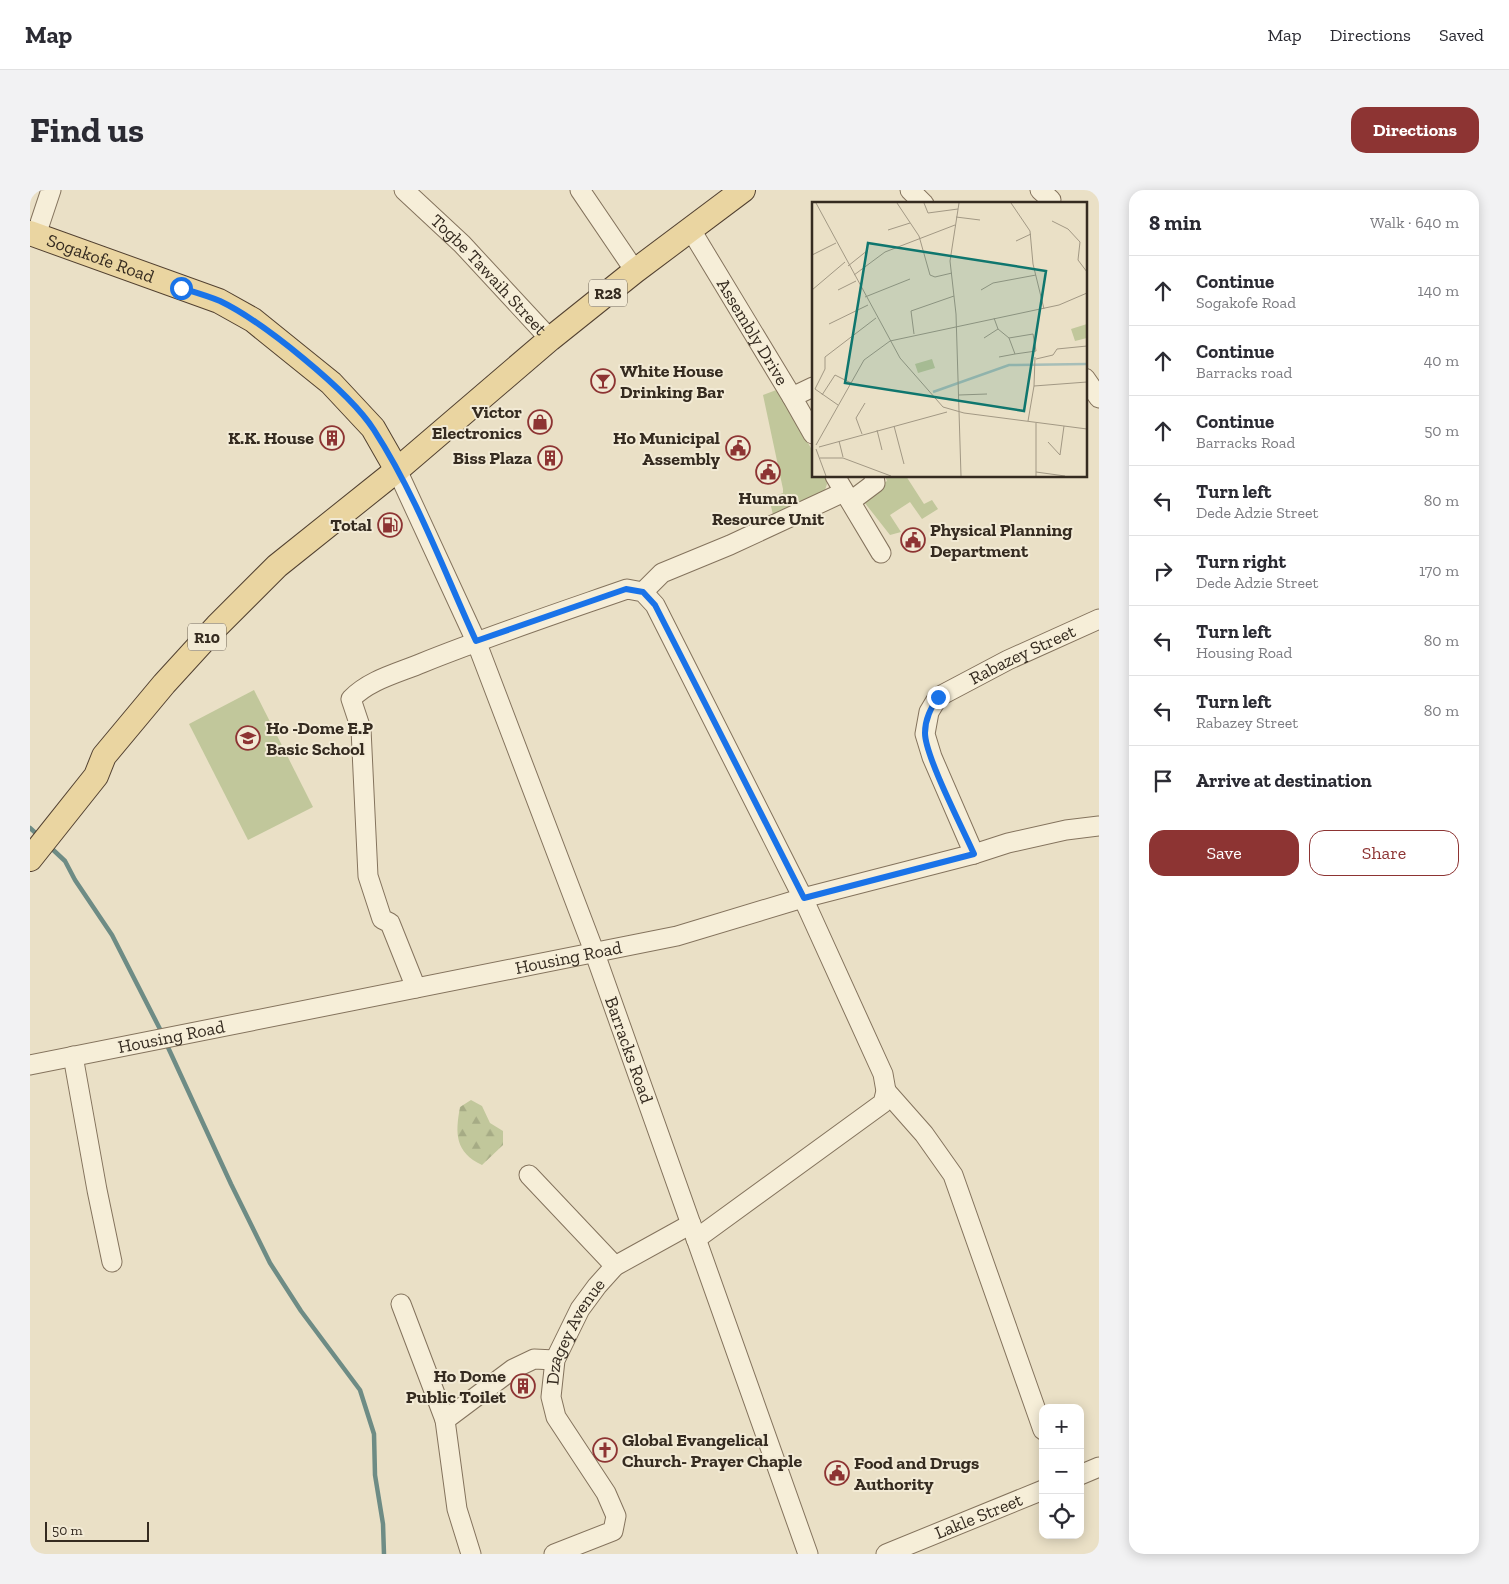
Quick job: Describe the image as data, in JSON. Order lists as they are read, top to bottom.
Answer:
{
  "streets": {
    "main road": ["Sogakofe Road", "R28", "R10"],
    "street": [
      "Togbe Tawaih Street",
      "Assembly Drive",
      "Rabazey Street",
      "Housing Road",
      "Barracks Road",
      "Dzagey Avenue",
      "Lakle Street"
    ]
  },
  "crossings": [
    ["Sogakofe Road", "R28"],
    ["Sogakofe Road", "R10"],
    ["Sogakofe Road", "Barracks Road"],
    ["Togbe Tawaih Street", "R28"],
    ["R28", "Assembly Drive"],
    ["R28", "R10"],
    ["R28", "Barracks Road"],
    ["R10", "Barracks Road"],
    ["Rabazey Street", "Housing Road"],
    ["Housing Road", "Barracks Road"],
    ["Barracks Road", "Dzagey Avenue"]
  ],
  "places": {
    "bar": ["White House Drinking Bar"],
    "shop": ["Victor Electronics"],
    "building": ["K.K. House", "Biss Plaza", "Ho Dome Public Toilet"],
    "public building": [
      "Ho Municipal Assembly",
      "Human Resource Unit",
      "Physical Planning Department",
      "Food and Drugs Authority"
    ],
    "fuel station": ["Total"],
    "school or university": ["Ho -Dome E.P Basic School"],
    "church": ["Global Evangelical Church- Prayer Chaple"]
  },
  "scale_bar": "50 m",
  "page": {
    "header": "Map",
    "nav": ["Map", "Directions", "Saved"],
    "buttons": [
      "Directions",
      ["Save", "Share"]
    ],
    "title": "Find us",
    "heading": ["8 min", "Walk · 640 m"],
    "list": [
      ["Continue", "Sogakofe Road", "140 m"],
      ["Continue", "Barracks road", "40 m"],
      ["Continue", "Barracks Road", "50 m"],
      ["Turn left", "Dede Adzie Street", "80 m"],
      ["Turn right", "Dede Adzie Street", "170 m"],
      ["Turn left", "Housing Road", "80 m"],
      ["Turn left", "Rabazey Street", "80 m"],
      "Arrive at destination"
    ],
    "map_buttons": ["+", "−"],
    "scale": "50 m"
  }
}
